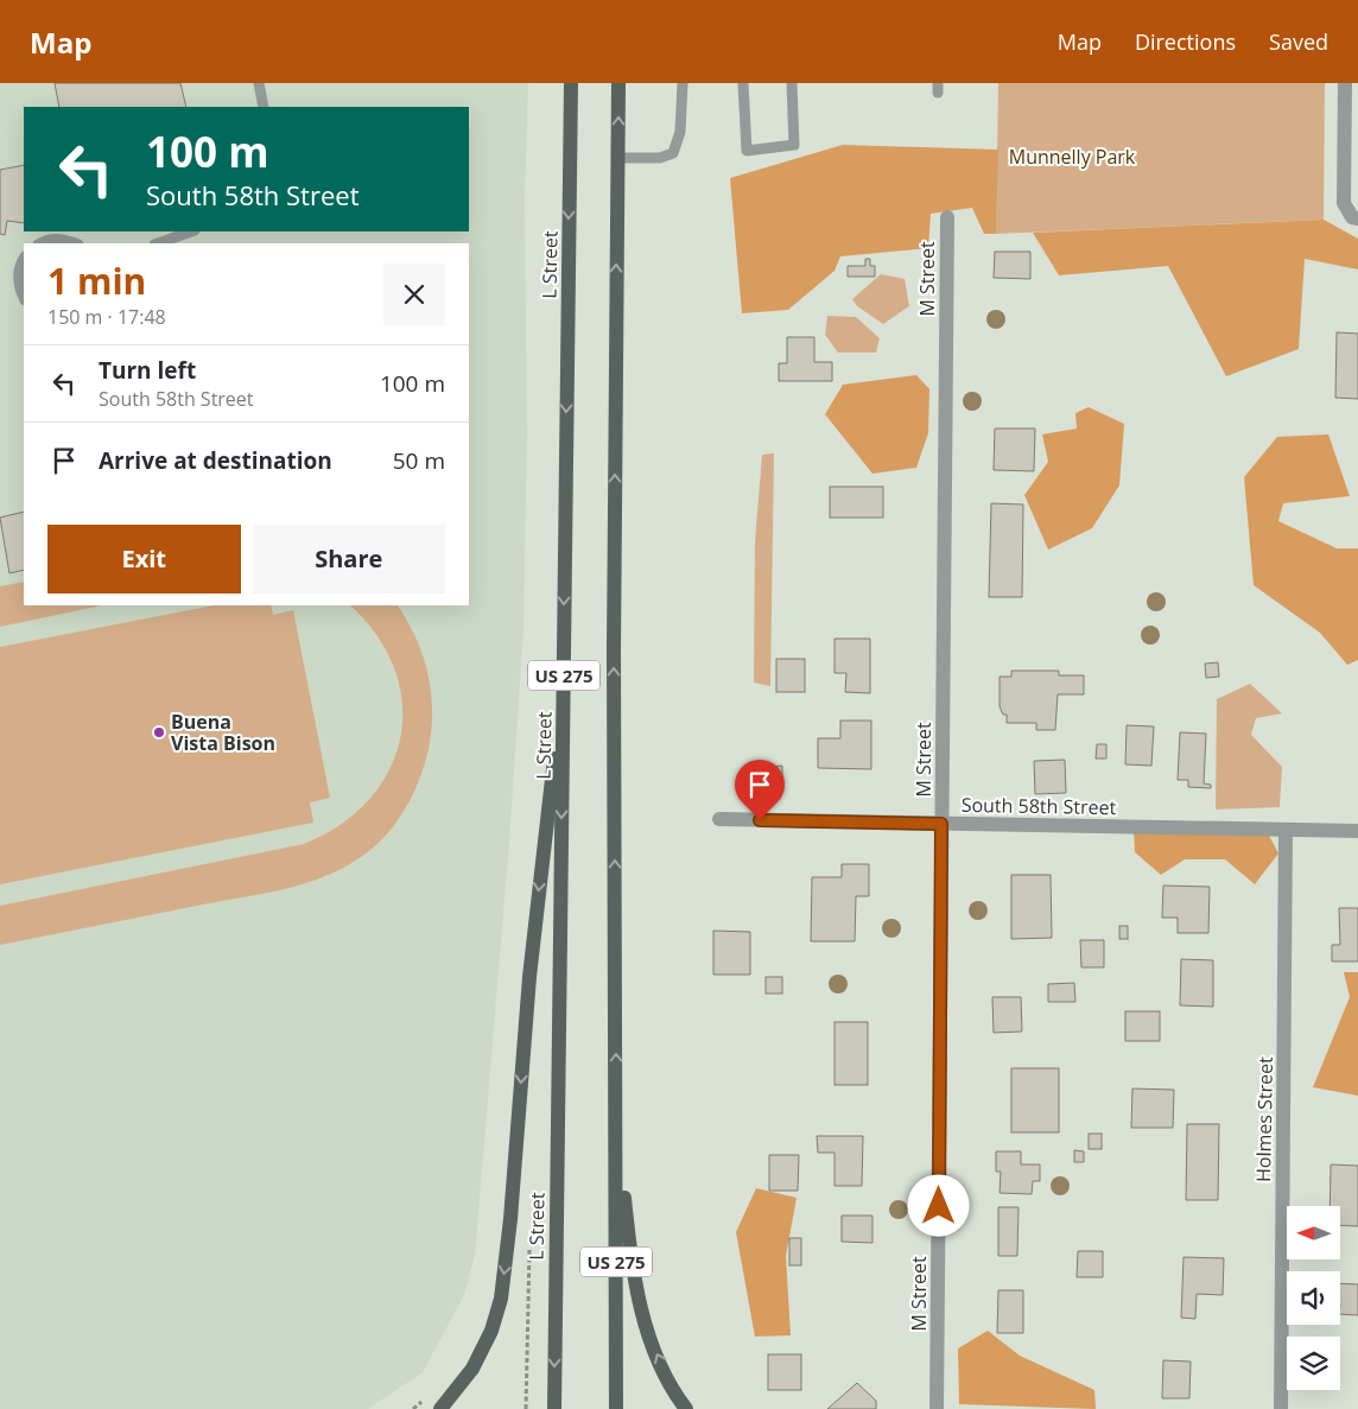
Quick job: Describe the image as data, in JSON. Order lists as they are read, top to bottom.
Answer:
{
  "streets": {
    "main road": ["L Street", "US 275"],
    "street": ["M Street", "South 58th Street", "Holmes Street"]
  },
  "crossings": [
    ["M Street", "South 58th Street"],
    ["South 58th Street", "Holmes Street"]
  ],
  "parks": ["Munnelly Park"],
  "places": ["Buena Vista Bison"],
  "north": "left",
  "page": {
    "header": "Map",
    "nav": ["Map", "Directions", "Saved"],
    "turn": ["100 m", "South 58th Street"],
    "heading": ["1 min", "150 m · 17:48"],
    "list": [
      {
        "name": "Turn left",
        "note": "South 58th Street",
        "value": "100 m"
      },
      {
        "name": "Arrive at destination",
        "value": "50 m"
      }
    ],
    "buttons": ["Exit", "Share"]
  }
}
